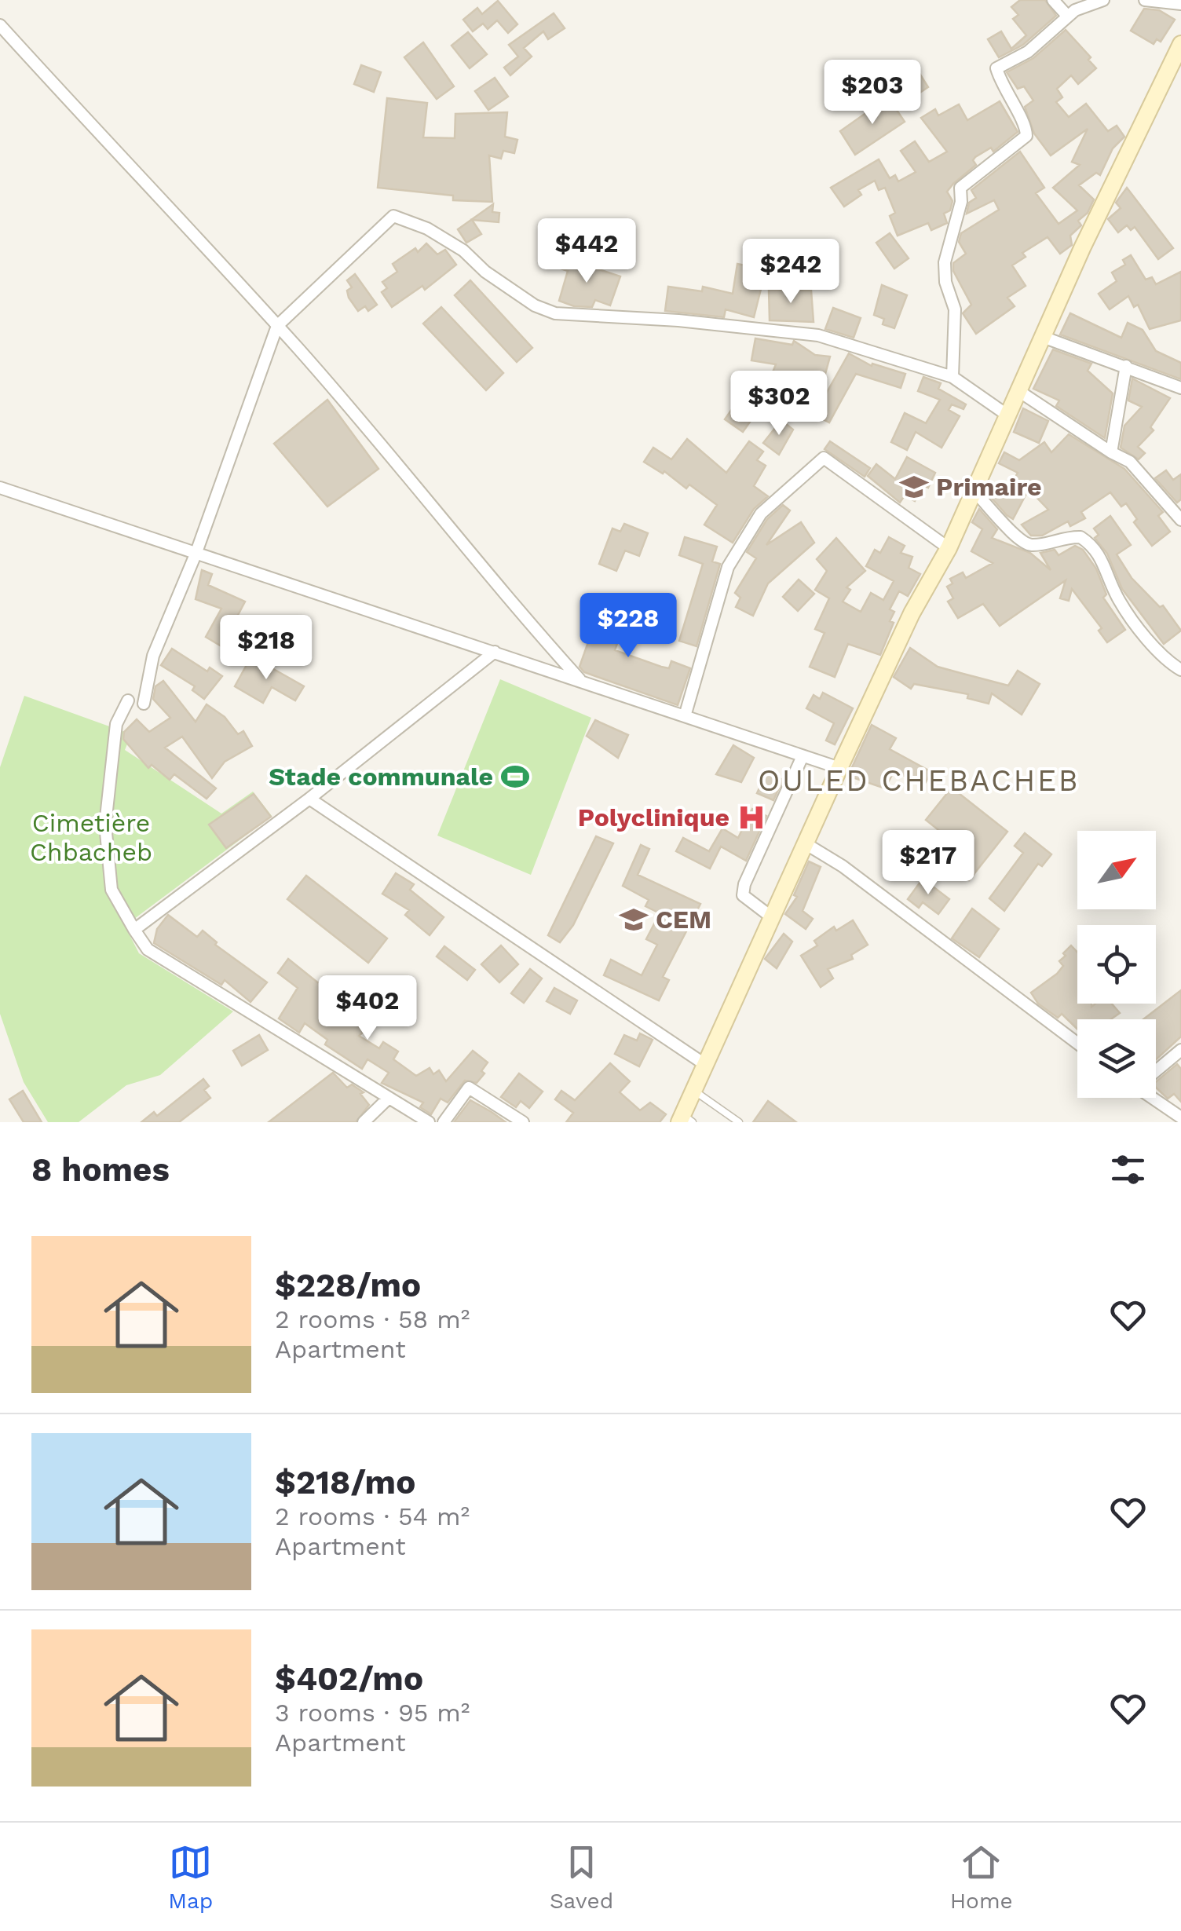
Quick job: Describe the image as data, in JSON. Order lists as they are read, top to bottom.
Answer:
{
  "districts": ["OULED CHEBACHEB"],
  "parks": ["Cimetière Chbacheb"],
  "places": {
    "school or university": ["Primaire", "CEM"],
    "sports": ["Stade communale"],
    "hospital": ["Polyclinique"]
  },
  "north": "top right",
  "page": {
    "price": [
      "$203",
      "$442",
      "$242",
      "$302",
      "$228",
      "$218",
      "$217",
      "$402"
    ],
    "heading": "8 homes",
    "list": [
      {
        "name": "$228/mo",
        "note": "2 rooms · 58 m² · Apartment"
      },
      {
        "name": "$218/mo",
        "note": "2 rooms · 54 m² · Apartment"
      },
      {
        "name": "$402/mo",
        "note": "3 rooms · 95 m² · Apartment"
      }
    ],
    "tabs": ["Map", "Saved", "Home"]
  }
}
